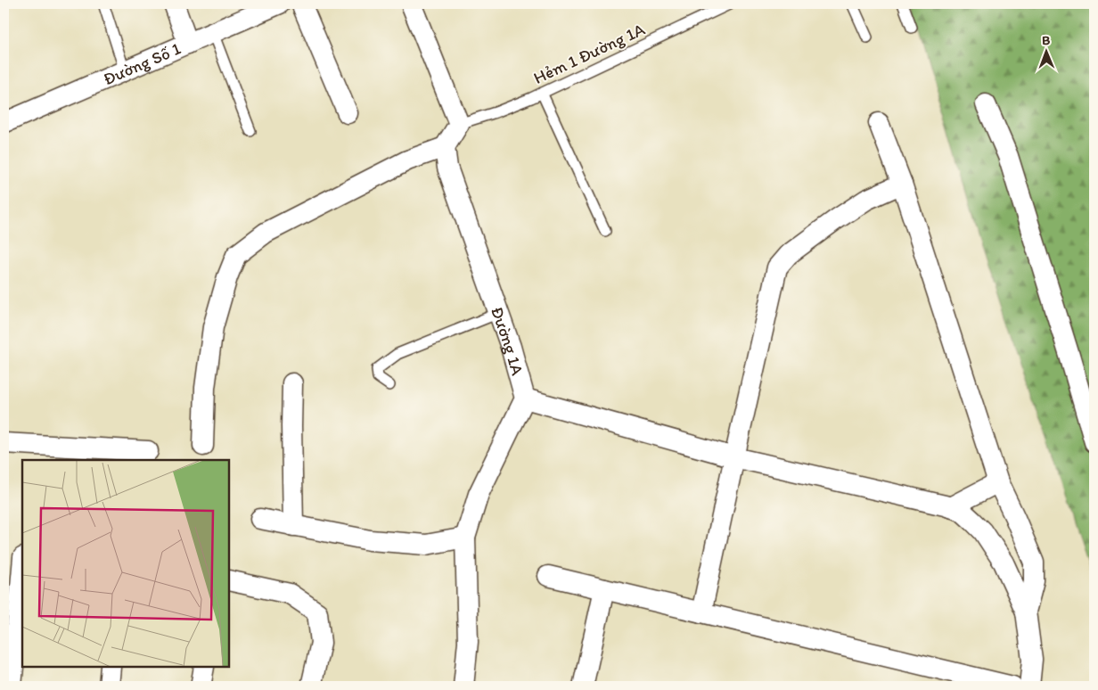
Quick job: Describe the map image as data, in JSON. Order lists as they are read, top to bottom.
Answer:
{
  "streets": {
    "street": ["Đường Số 1", "Đường 1A"],
    "lane": ["Hẻm 1 Đường 1A"]
  },
  "north": "top"
}
